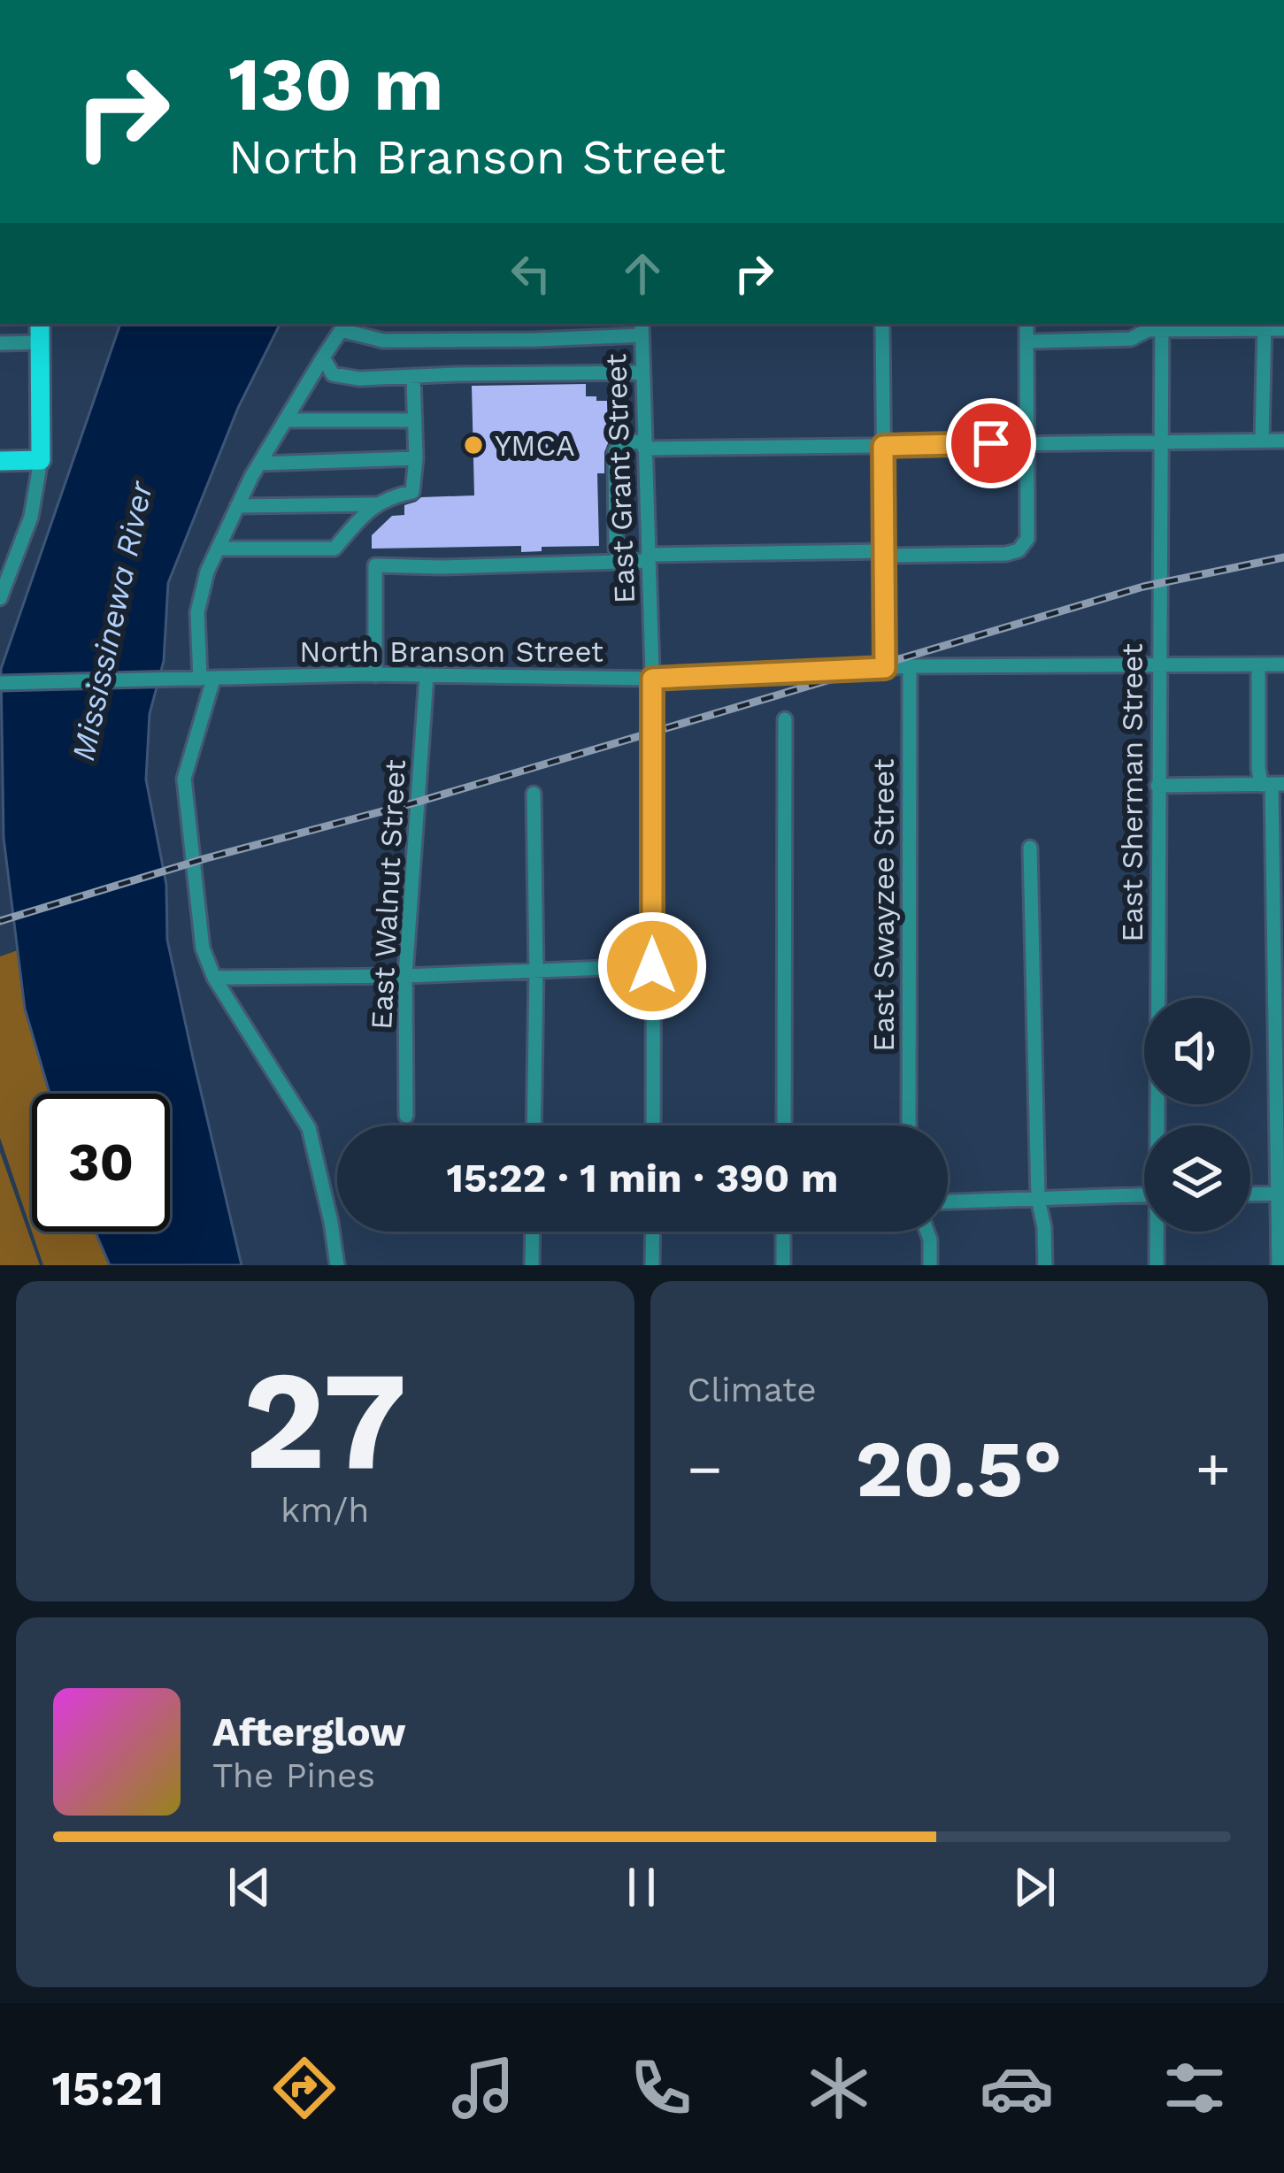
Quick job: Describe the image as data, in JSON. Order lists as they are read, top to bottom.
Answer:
{
  "streets": {
    "street": [
      "East Grant Street",
      "North Branson Street",
      "East Sherman Street",
      "East Walnut Street",
      "East Swayzee Street"
    ]
  },
  "crossings": [
    ["East Grant Street", "North Branson Street"],
    ["North Branson Street", "East Sherman Street"],
    ["North Branson Street", "East Walnut Street"],
    ["North Branson Street", "East Swayzee Street"]
  ],
  "water": ["Mississinewa River"],
  "places": ["YMCA"],
  "page": {
    "turn": ["130 m", "North Branson Street"],
    "limit": "30",
    "trip": "15:22 · 1 min · 390 m",
    "tile": [
      ["27", "km/h"],
      "Climate"
    ],
    "heat": ["−", "20.5°", "+"],
    "song": ["Afterglow", "The Pines"],
    "tabs": "15:21"
  }
}
